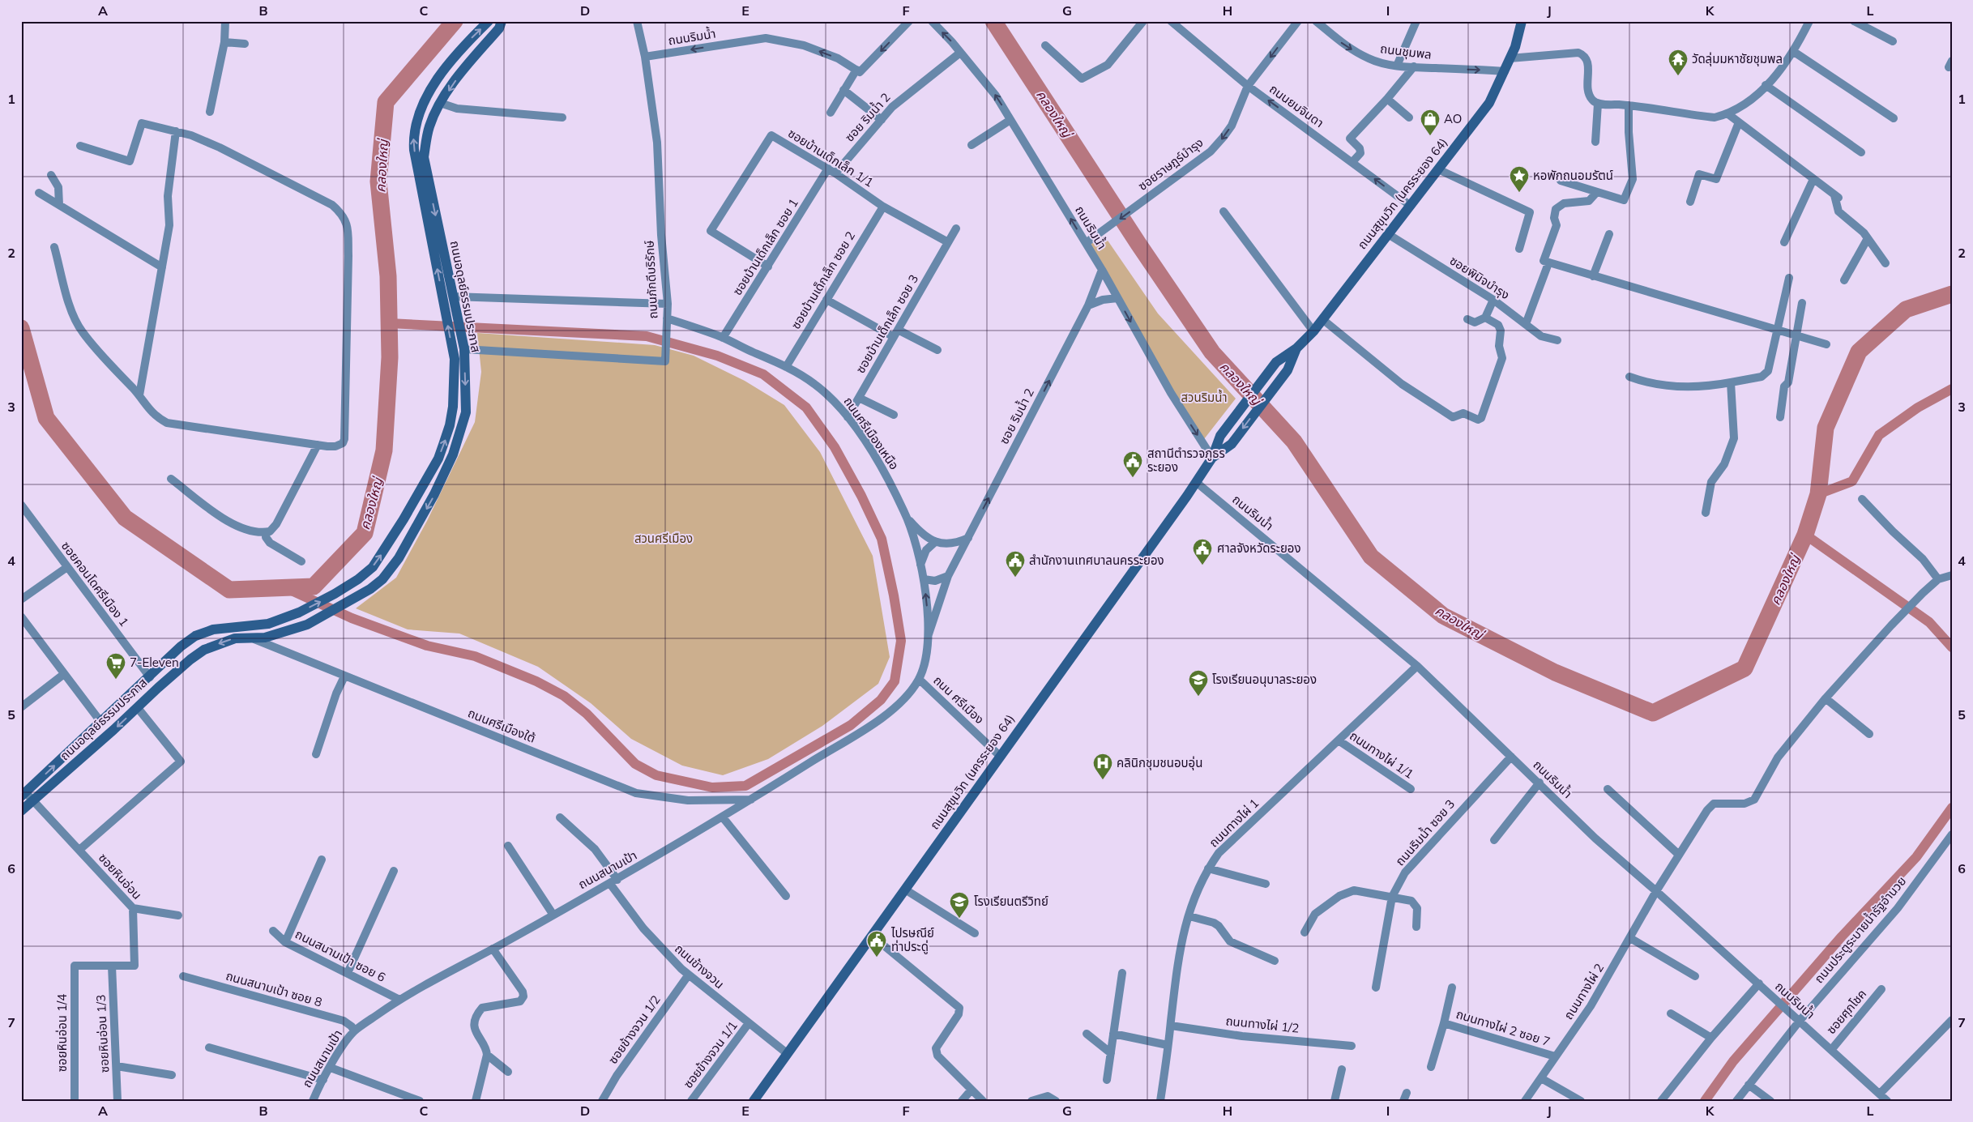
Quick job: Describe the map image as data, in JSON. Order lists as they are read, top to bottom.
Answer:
{
  "streets": {
    "street": [
      "ถนนริมน้ำ",
      "ถนนชุมพล",
      "ถนนยมจินดา",
      "ซอย ริมน้ำ 2",
      "ซอยบ้านเด็กเล็ก 1/1",
      "ซอยราษฎร์บำรุง",
      "ถนนสุขุมวิท (นครระยอง 64)",
      "ซอยบ้านเด็กเล็ก ซอย 1",
      "ซอยพินิจบำรุง",
      "ถนนภักดีบริรักษ์",
      "ซอยบ้านเด็กเล็ก ซอย 2",
      "ถนนอดุลย์ธรรมประภาส",
      "ซอยบ้านเด็กเล็ก ซอย 3",
      "ถนนศรีเมืองเหนือ",
      "ซอยคอนโดศรีเมือง 1",
      "ถนน ศรีเมือง",
      "ถนนศรีเมืองใต้",
      "ถนนทางไผ่ 1/1",
      "ถนนทางไผ่ 1",
      "ถนนริมน้ำ ซอย 3",
      "ถนนสนามเป้า",
      "ซอยหินอ่อน",
      "ถนนประตูระบายน้ำรัฐอำนวย",
      "ถนนสนามเป้า ซอย 6",
      "ถนนข้างจวน",
      "ถนนสนามเป้า ซอย 8",
      "ถนนทางไผ่ 2",
      "ซอยศุภโชค",
      "ถนนทางไผ่ 1/2",
      "ถนนทางไผ่ 2 ซอย 7",
      "ซอยข้างจวน 1/2",
      "ซอยหินอ่อน 1/4",
      "ซอยหินอ่อน 1/3",
      "ซอยข้างจวน 1/1"
    ]
  },
  "crossings": [
    ["ถนนริมน้ำ", "ซอย ริมน้ำ 2"],
    ["ถนนริมน้ำ", "ซอยราษฎร์บำรุง"],
    ["ถนนริมน้ำ", "ถนนสุขุมวิท (นครระยอง 64)"],
    ["ถนนริมน้ำ", "ถนนภักดีบริรักษ์"],
    ["ถนนริมน้ำ", "ถนนทางไผ่ 1"],
    ["ถนนริมน้ำ", "ถนนริมน้ำ ซอย 3"],
    ["ถนนริมน้ำ", "ถนนประตูระบายน้ำรัฐอำนวย"],
    ["ถนนริมน้ำ", "ถนนทางไผ่ 2"],
    ["ถนนริมน้ำ", "ซอยศุภโชค"],
    ["ถนนชุมพล", "ถนนสุขุมวิท (นครระยอง 64)"],
    ["ถนนยมจินดา", "ซอยราษฎร์บำรุง"],
    ["ถนนยมจินดา", "ถนนสุขุมวิท (นครระยอง 64)"],
    ["ซอย ริมน้ำ 2", "ซอยบ้านเด็กเล็ก 1/1"],
    ["ซอย ริมน้ำ 2", "ซอยบ้านเด็กเล็ก ซอย 1"],
    ["ซอย ริมน้ำ 2", "ถนนศรีเมืองเหนือ"],
    ["ซอยบ้านเด็กเล็ก 1/1", "ซอยบ้านเด็กเล็ก ซอย 1"],
    ["ซอยบ้านเด็กเล็ก 1/1", "ซอยบ้านเด็กเล็ก ซอย 2"],
    ["ซอยบ้านเด็กเล็ก 1/1", "ซอยบ้านเด็กเล็ก ซอย 3"],
    ["ถนนสุขุมวิท (นครระยอง 64)", "ซอยพินิจบำรุง"],
    ["ถนนสุขุมวิท (นครระยอง 64)", "ถนน ศรีเมือง"],
    ["ถนนสุขุมวิท (นครระยอง 64)", "ถนนข้างจวน"],
    ["ซอยบ้านเด็กเล็ก ซอย 1", "ถนนศรีเมืองเหนือ"],
    ["ถนนภักดีบริรักษ์", "ถนนอดุลย์ธรรมประภาส"],
    ["ถนนภักดีบริรักษ์", "ถนนศรีเมืองเหนือ"],
    ["ซอยบ้านเด็กเล็ก ซอย 2", "ถนนศรีเมืองเหนือ"],
    ["ถนนอดุลย์ธรรมประภาส", "ซอยคอนโดศรีเมือง 1"],
    ["ถนนอดุลย์ธรรมประภาส", "ถนนศรีเมืองใต้"],
    ["ถนนอดุลย์ธรรมประภาส", "ซอยหินอ่อน"],
    ["ซอยบ้านเด็กเล็ก ซอย 3", "ถนนศรีเมืองเหนือ"],
    ["ถนนศรีเมืองเหนือ", "ถนนสนามเป้า"],
    ["ถนน ศรีเมือง", "ถนนสนามเป้า"],
    ["ถนนศรีเมืองใต้", "ถนนสนามเป้า"],
    ["ถนนทางไผ่ 1/1", "ถนนทางไผ่ 1"],
    ["ถนนทางไผ่ 1", "ถนนทางไผ่ 1/2"],
    ["ถนนสนามเป้า", "ถนนสนามเป้า ซอย 6"],
    ["ถนนสนามเป้า", "ถนนข้างจวน"],
    ["ถนนสนามเป้า", "ถนนสนามเป้า ซอย 8"],
    ["ซอยหินอ่อน", "ซอยหินอ่อน 1/4"],
    ["ซอยหินอ่อน", "ซอยหินอ่อน 1/3"],
    ["ถนนข้างจวน", "ซอยข้างจวน 1/2"],
    ["ถนนข้างจวน", "ซอยข้างจวน 1/1"],
    ["ถนนทางไผ่ 2", "ถนนทางไผ่ 2 ซอย 7"]
  ],
  "one_way": [
    "ถนนชุมพล",
    "ถนนยมจินดา",
    "ซอย ริมน้ำ 2",
    "ซอยราษฎร์บำรุง"
  ],
  "water": ["คลองใหญ่"],
  "parks": ["สวนริมน้ำ", "สวนศรีเมือง"],
  "places": {
    "temple": ["วัดลุ่มมหาชัยชุมพล"],
    "shop": ["AO"],
    "place": ["หอพักถนอมรัตน์"],
    "public building": [
      "สถานีตำรวจภูธร ระยอง",
      "ศาลจังหวัดระยอง",
      "สำนักงานเทศบาลนครระยอง",
      "ไปรษณีย์ ท่าประดู่"
    ],
    "supermarket": ["7-Eleven"],
    "school or university": ["โรงเรียนอนุบาลระยอง", "โรงเรียนตรีวิทย์"],
    "hospital": ["คลินิกชุมชนอบอุ่น"]
  },
  "grid": {
    "columns": [
      "A",
      "B",
      "C",
      "D",
      "E",
      "F",
      "G",
      "H",
      "I",
      "J",
      "K",
      "L"
    ],
    "rows": [
      "1",
      "2",
      "3",
      "4",
      "5",
      "6",
      "7"
    ]
  }
}
